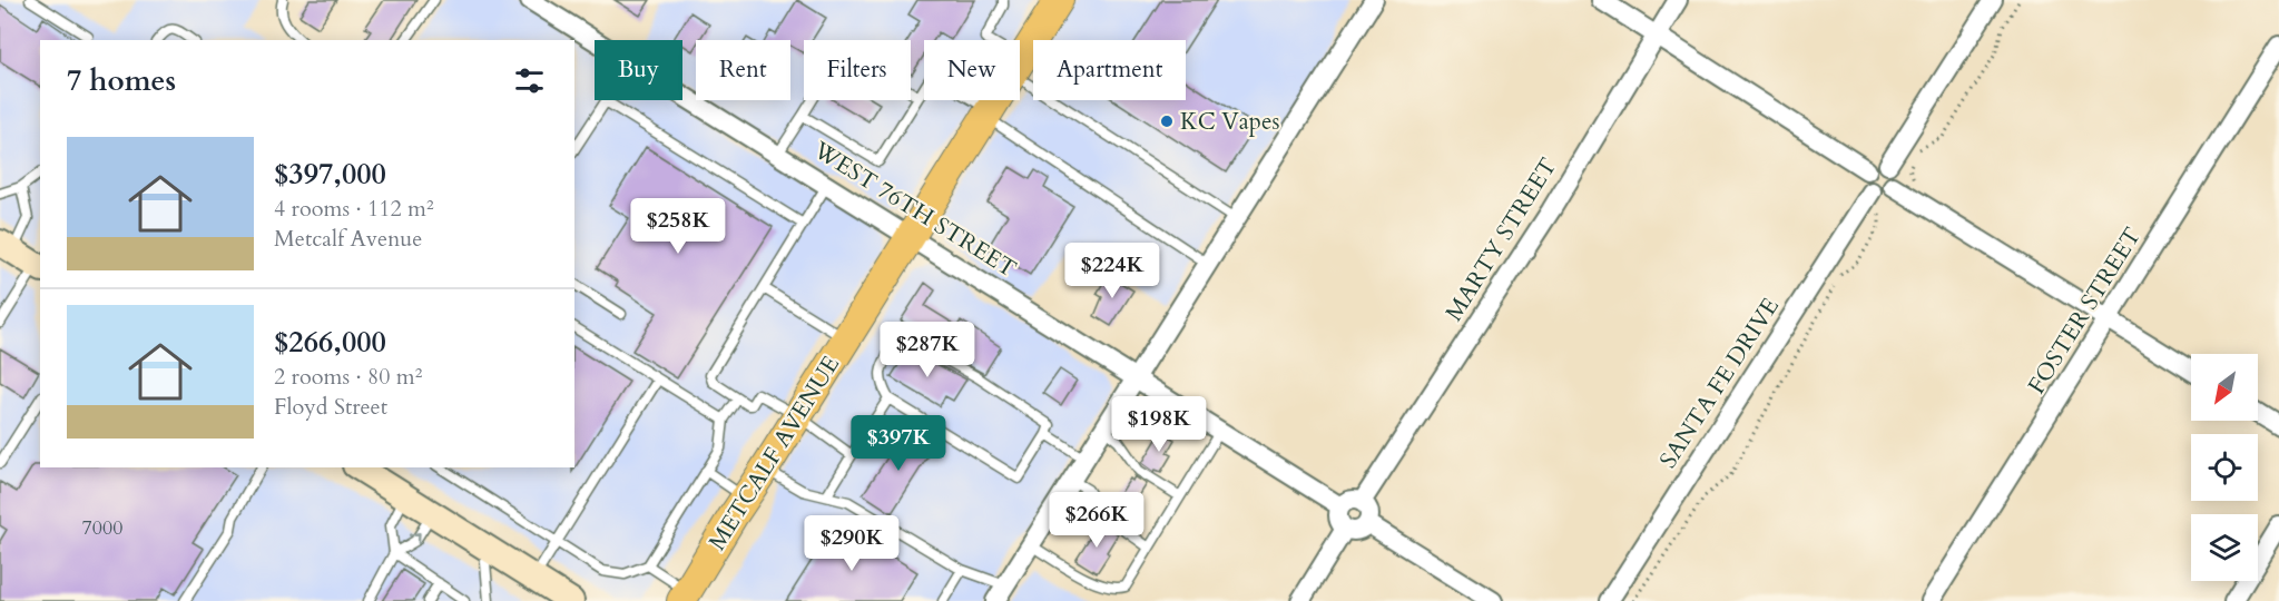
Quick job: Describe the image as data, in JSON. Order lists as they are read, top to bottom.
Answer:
{
  "streets": {
    "main road": ["METCALF AVENUE"],
    "street": [
      "WEST 76TH STREET",
      "MARTY STREET",
      "FOSTER STREET",
      "SANTA FE DRIVE"
    ]
  },
  "crossings": [
    ["WEST 76TH STREET", "MARTY STREET"],
    ["WEST 76TH STREET", "METCALF AVENUE"]
  ],
  "places": ["KC Vapes"],
  "house_numbers": ["7000"],
  "north": "bottom left",
  "page": {
    "chip": [
      "Buy",
      "Rent",
      "Filters",
      "New",
      "Apartment"
    ],
    "heading": "7 homes",
    "list": [
      {
        "name": "$397,000",
        "note": "4 rooms · 112 m² · Metcalf Avenue"
      },
      {
        "name": "$266,000",
        "note": "2 rooms · 80 m² · Floyd Street"
      }
    ],
    "price": [
      "$258K",
      "$224K",
      "$287K",
      "$198K",
      "$397K",
      "$266K",
      "$290K"
    ]
  }
}
